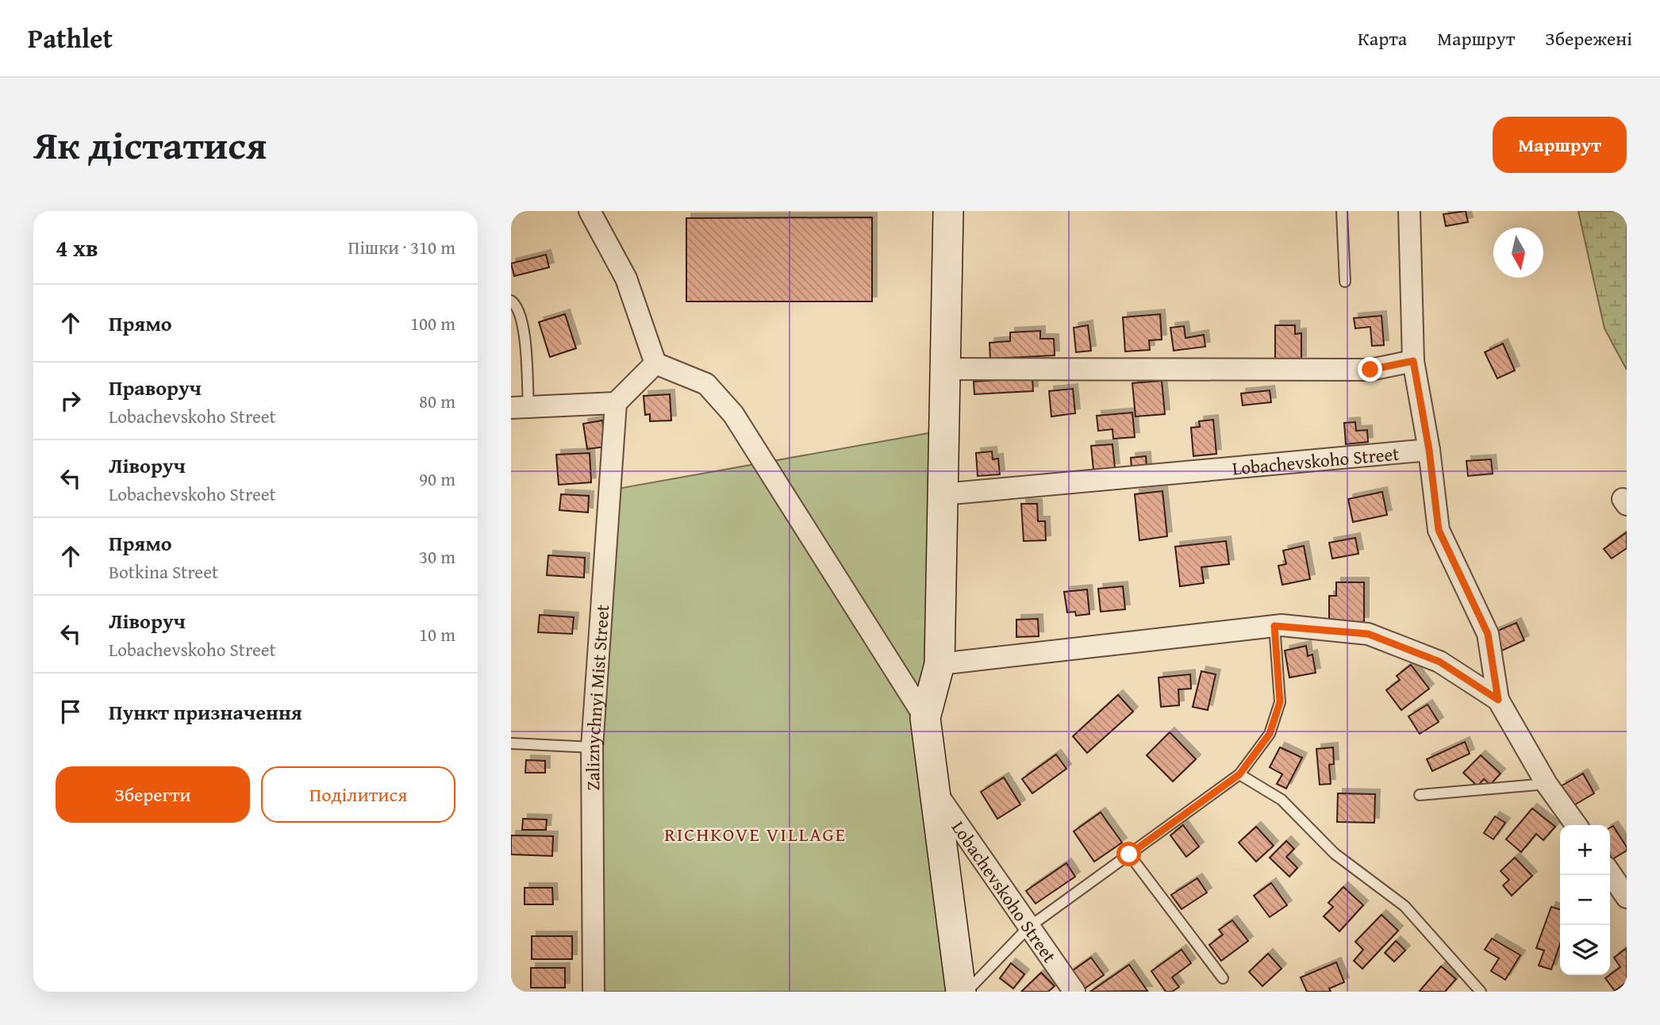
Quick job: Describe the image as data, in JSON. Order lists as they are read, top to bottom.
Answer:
{
  "streets": {
    "street": ["Lobachevskoho Street", "Zaliznychnyi Mist Street"]
  },
  "districts": ["RICHKOVE VILLAGE"],
  "north": "bottom",
  "page": {
    "header": "Pathlet",
    "nav": ["Карта", "Маршрут", "Збережені"],
    "title": "Як дістатися",
    "buttons": [
      "Маршрут",
      ["Зберегти", "Поділитися"]
    ],
    "heading": ["4 хв", "Пішки · 310 m"],
    "list": [
      ["Прямо", "100 m"],
      ["Праворуч", "Lobachevskoho Street", "80 m"],
      ["Ліворуч", "Lobachevskoho Street", "90 m"],
      ["Прямо", "Botkina Street", "30 m"],
      ["Ліворуч", "Lobachevskoho Street", "10 m"],
      "Пункт призначення"
    ],
    "map_buttons": ["+", "−"]
  }
}
